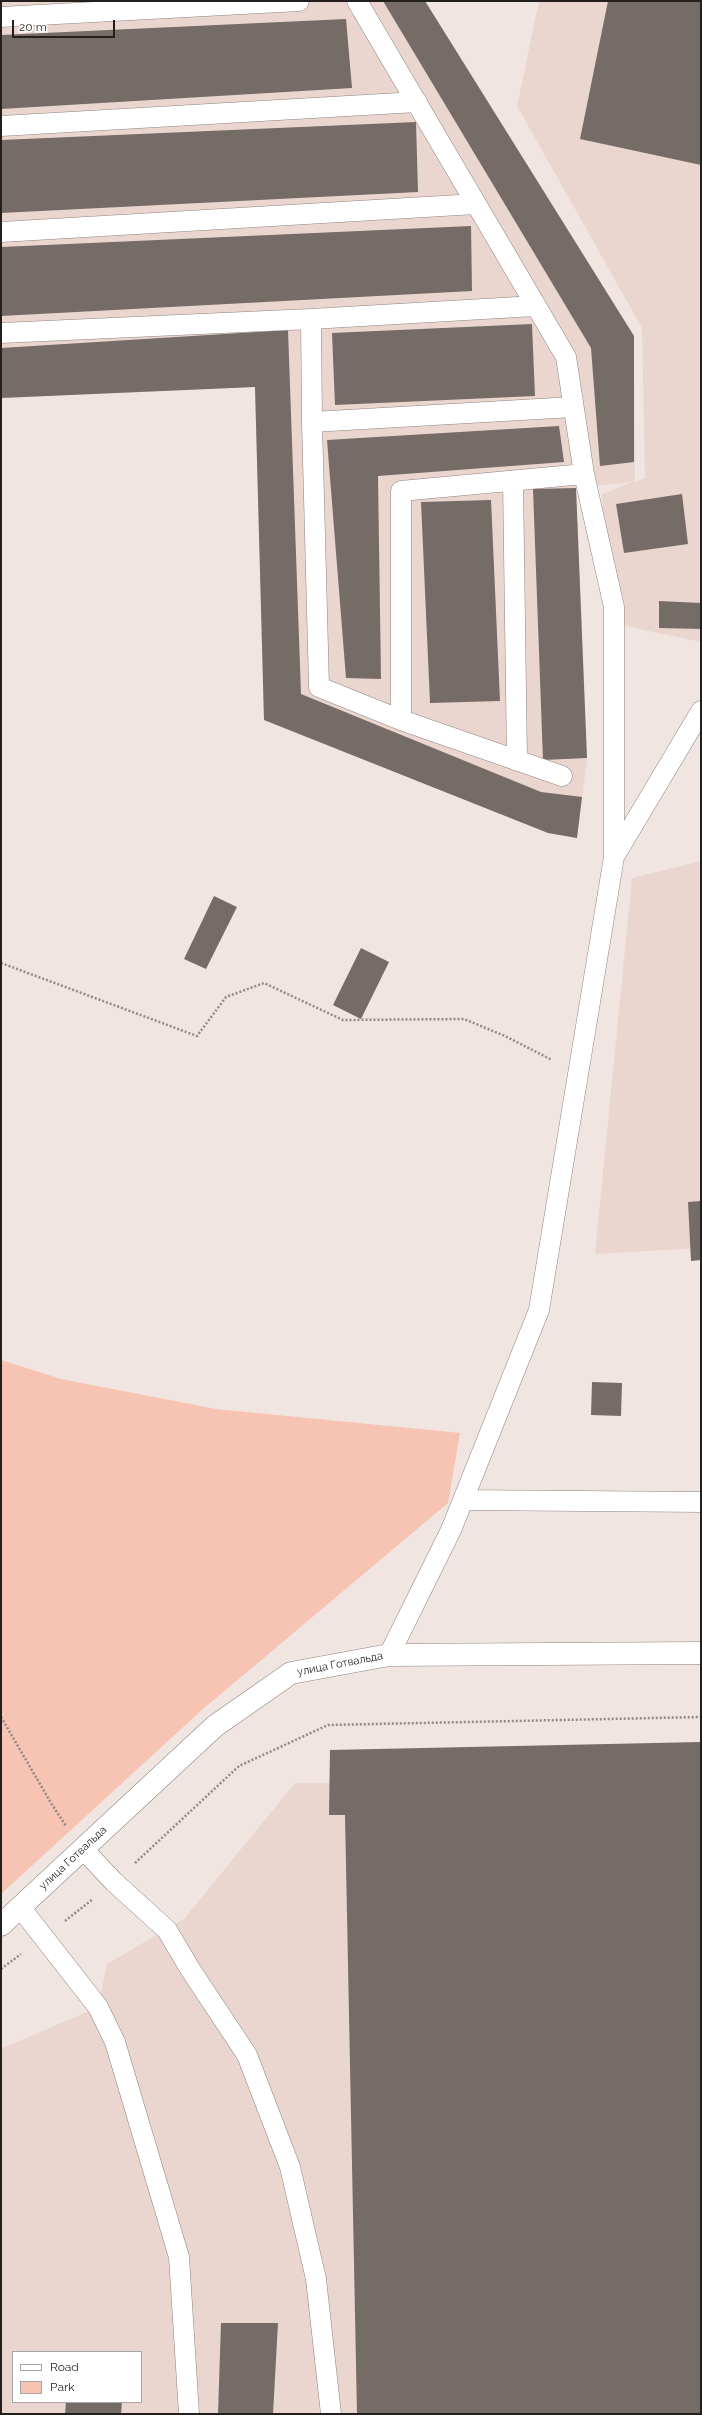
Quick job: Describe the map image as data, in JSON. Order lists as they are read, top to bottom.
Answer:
{
  "streets": {
    "main road": ["улица Готвальда"]
  },
  "legend": ["Road", "Park"],
  "scale_bar": "20 m"
}
